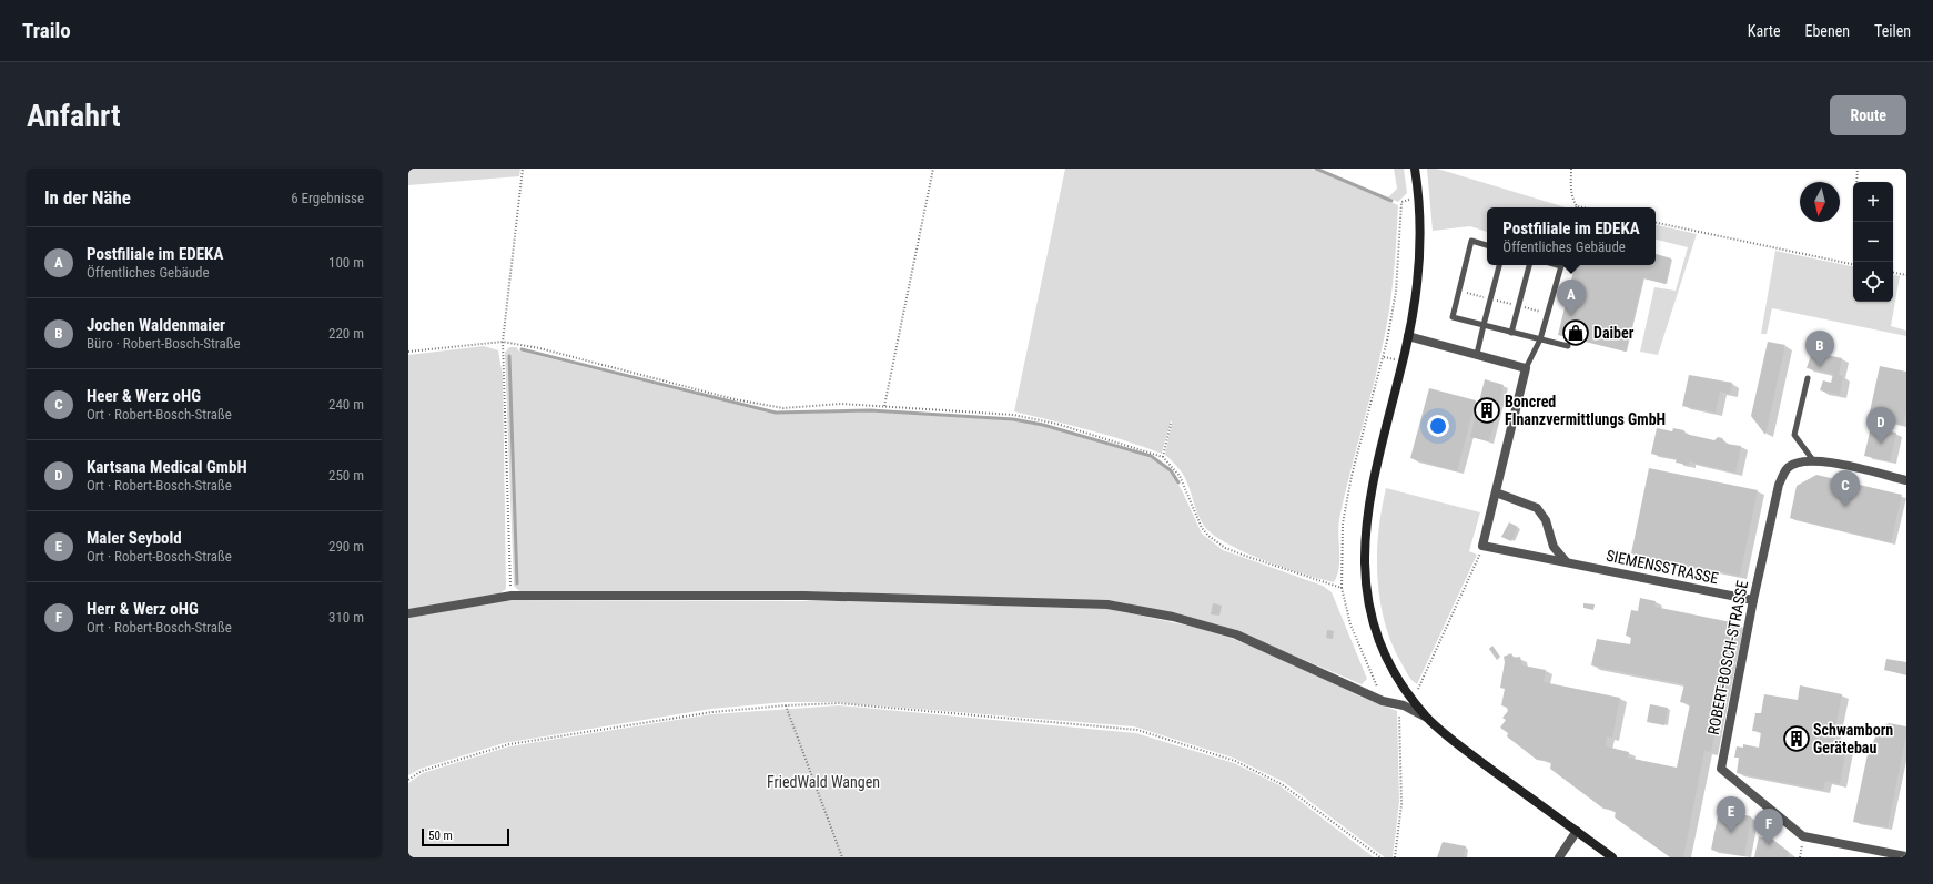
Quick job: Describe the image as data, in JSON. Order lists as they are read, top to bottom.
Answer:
{
  "streets": {
    "street": ["SIEMENSSTRASSE", "ROBERT-BOSCH-STRASSE"]
  },
  "crossings": [
    ["SIEMENSSTRASSE", "ROBERT-BOSCH-STRASSE"]
  ],
  "parks": ["FriedWald Wangen"],
  "places": {
    "shop": ["Daiber"],
    "building": ["Boncred FInanzvermittlungs GmbH", "Schwamborn Gerätebau"]
  },
  "scale_bar": "50 m",
  "north": "bottom",
  "page": {
    "header": "Trailo",
    "nav": ["Karte", "Ebenen", "Teilen"],
    "buttons": "Route",
    "title": "Anfahrt",
    "heading": ["In der Nähe", "6 Ergebnisse"],
    "map_buttons": ["+", "−"],
    "popup": ["Postfiliale im EDEKA", "Öffentliches Gebäude"],
    "list": [
      {
        "mark": "A",
        "name": "Postfiliale im EDEKA",
        "note": "Öffentliches Gebäude",
        "value": "100 m"
      },
      {
        "mark": "B",
        "name": "Jochen Waldenmaier",
        "note": "Büro · Robert-Bosch-Straße",
        "value": "220 m"
      },
      {
        "mark": "C",
        "name": "Heer & Werz oHG",
        "note": "Ort · Robert-Bosch-Straße",
        "value": "240 m"
      },
      {
        "mark": "D",
        "name": "Kartsana Medical GmbH",
        "note": "Ort · Robert-Bosch-Straße",
        "value": "250 m"
      },
      {
        "mark": "E",
        "name": "Maler Seybold",
        "note": "Ort · Robert-Bosch-Straße",
        "value": "290 m"
      },
      {
        "mark": "F",
        "name": "Herr & Werz oHG",
        "note": "Ort · Robert-Bosch-Straße",
        "value": "310 m"
      }
    ],
    "pins": [
      "A",
      "B",
      "D",
      "C",
      "E",
      "F"
    ],
    "scale": "50 m"
  }
}
